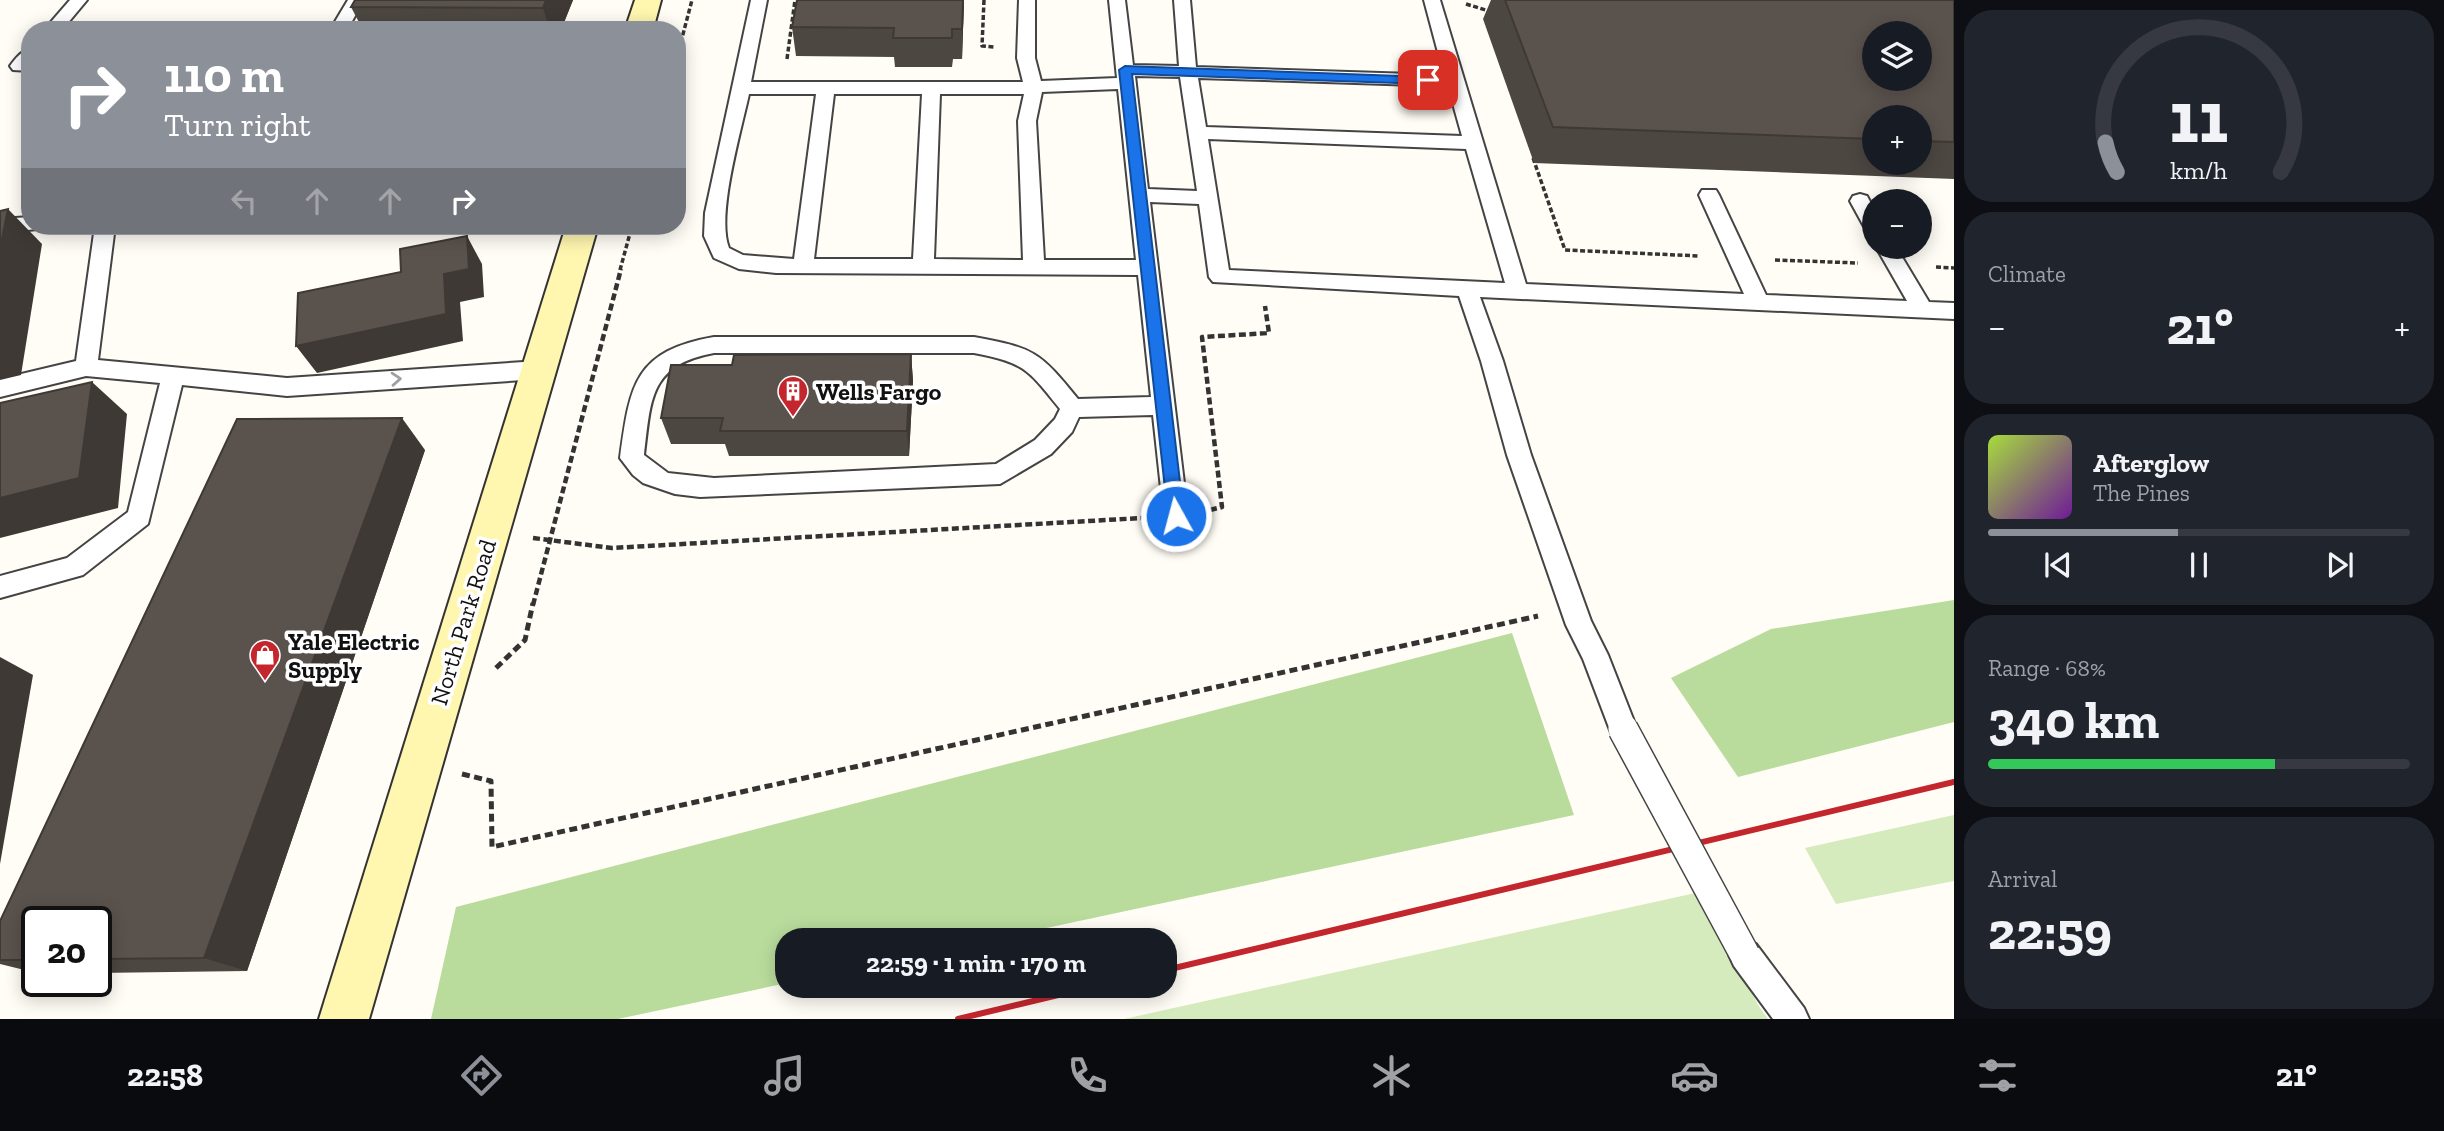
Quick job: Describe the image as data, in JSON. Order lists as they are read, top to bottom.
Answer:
{
  "streets": {
    "street": ["North Park Road"]
  },
  "places": {
    "building": ["Wells Fargo"],
    "shop": ["Yale Electric Supply"]
  },
  "page": {
    "map_buttons": ["+", "−"],
    "turn": ["110 m", "Turn right"],
    "tile": [
      "Climate",
      ["Range · 68%", "340 km"],
      ["Arrival", "22:59"]
    ],
    "heat": ["−", "21°", "+"],
    "song": ["Afterglow", "The Pines"],
    "limit": "20",
    "trip": "22:59 · 1 min · 170 m",
    "tabs": ["22:58", "21°"],
    "gauge": ["11", "km/h"]
  }
}
